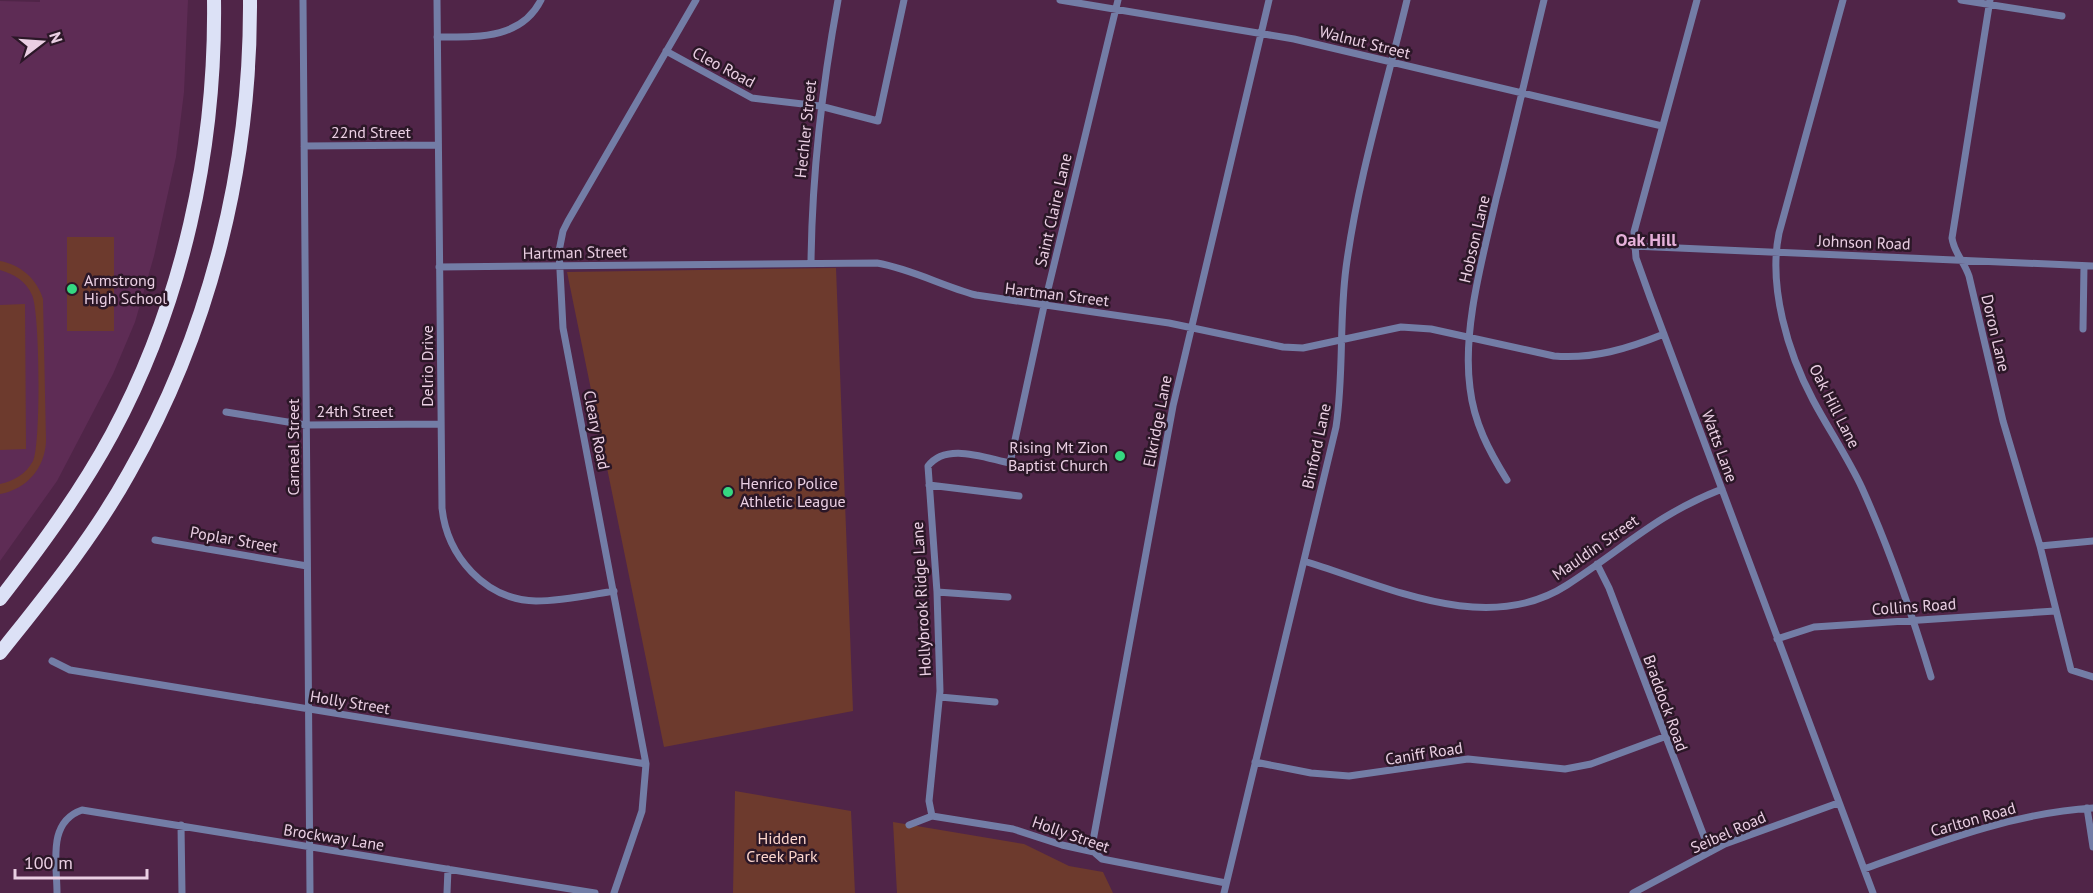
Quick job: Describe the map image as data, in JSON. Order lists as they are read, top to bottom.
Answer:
{
  "streets": {
    "street": [
      "Walnut Street",
      "Cleo Road",
      "Hechler Street",
      "22nd Street",
      "Saint Claire Lane",
      "Hobson Lane",
      "Johnson Road",
      "Hartman Street",
      "Doron Lane",
      "Delrio Drive",
      "Oak Hill Lane",
      "24th Street",
      "Elkridge Lane",
      "Cleary Road",
      "Binford Lane",
      "Watts Lane",
      "Carneal Street",
      "Poplar Street",
      "Mauldin Street",
      "Hollybrook Ridge Lane",
      "Collins Road",
      "Holly Street",
      "Braddock Road",
      "Caniff Road",
      "Carlton Road",
      "Seibel Road",
      "Brockway Lane"
    ]
  },
  "crossings": [
    ["Walnut Street", "Saint Claire Lane"],
    ["Walnut Street", "Hobson Lane"],
    ["Walnut Street", "Elkridge Lane"],
    ["Walnut Street", "Binford Lane"],
    ["Walnut Street", "Watts Lane"],
    ["Cleo Road", "Hechler Street"],
    ["Cleo Road", "Cleary Road"],
    ["Hechler Street", "Hartman Street"],
    ["22nd Street", "Delrio Drive"],
    ["22nd Street", "Carneal Street"],
    ["Saint Claire Lane", "Hartman Street"],
    ["Saint Claire Lane", "Hollybrook Ridge Lane"],
    ["Hobson Lane", "Hartman Street"],
    ["Johnson Road", "Doron Lane"],
    ["Johnson Road", "Oak Hill Lane"],
    ["Johnson Road", "Watts Lane"],
    ["Hartman Street", "Delrio Drive"],
    ["Hartman Street", "Elkridge Lane"],
    ["Hartman Street", "Cleary Road"],
    ["Hartman Street", "Binford Lane"],
    ["Hartman Street", "Watts Lane"],
    ["Doron Lane", "Collins Road"],
    ["Delrio Drive", "24th Street"],
    ["Delrio Drive", "Cleary Road"],
    ["Oak Hill Lane", "Collins Road"],
    ["24th Street", "Carneal Street"],
    ["Elkridge Lane", "Holly Street"],
    ["Cleary Road", "Holly Street"],
    ["Binford Lane", "Mauldin Street"],
    ["Binford Lane", "Holly Street"],
    ["Binford Lane", "Caniff Road"],
    ["Watts Lane", "Mauldin Street"],
    ["Watts Lane", "Collins Road"],
    ["Watts Lane", "Carlton Road"],
    ["Watts Lane", "Seibel Road"],
    ["Carneal Street", "Poplar Street"],
    ["Carneal Street", "Holly Street"],
    ["Carneal Street", "Brockway Lane"],
    ["Mauldin Street", "Braddock Road"],
    ["Hollybrook Ridge Lane", "Holly Street"],
    ["Braddock Road", "Caniff Road"],
    ["Braddock Road", "Seibel Road"]
  ],
  "districts": ["Oak Hill"],
  "parks": ["Hidden Creek Park"],
  "places": ["Armstrong High School", "Rising Mt Zion Baptist Church", "Henrico Police Athletic League"],
  "scale_bar": "100 m",
  "north": "right"
}
